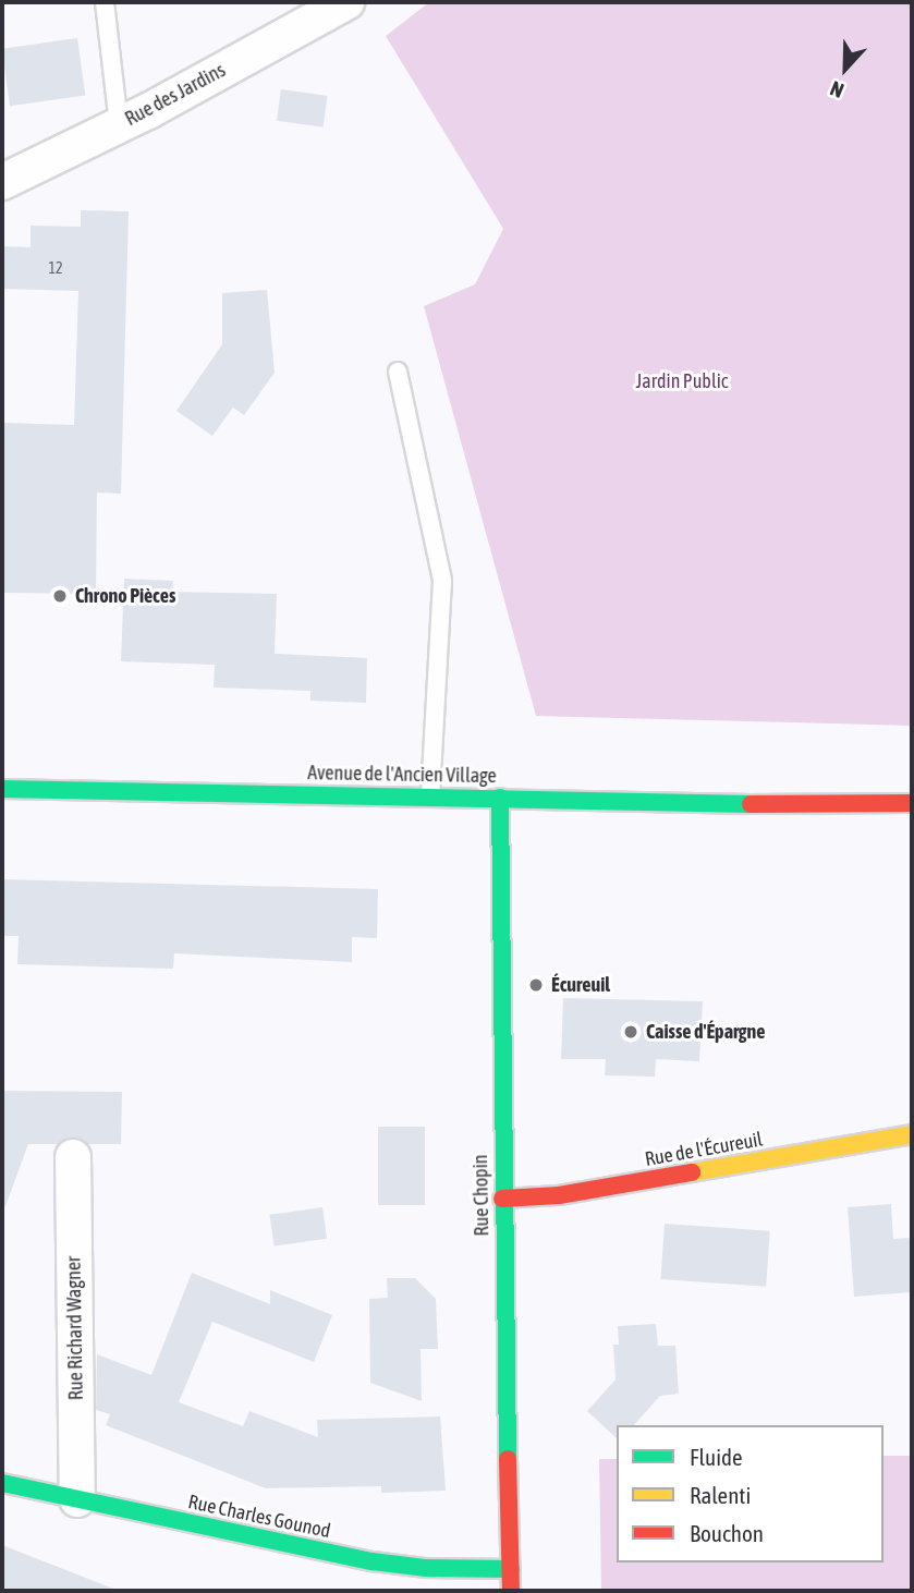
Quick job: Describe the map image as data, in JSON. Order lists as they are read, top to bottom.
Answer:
{
  "streets": {
    "street": [
      "Rue des Jardins",
      "Avenue de l'Ancien Village",
      "Rue de l'Écureuil",
      "Rue Chopin",
      "Rue Richard Wagner",
      "Rue Charles Gounod"
    ]
  },
  "crossings": [
    ["Avenue de l'Ancien Village", "Rue Chopin"],
    ["Rue de l'Écureuil", "Rue Chopin"],
    ["Rue Chopin", "Rue Charles Gounod"],
    ["Rue Richard Wagner", "Rue Charles Gounod"]
  ],
  "parks": ["Jardin Public"],
  "places": ["Chrono Pièces", "Écureuil", "Caisse d'Épargne"],
  "house_numbers": ["12"],
  "legend": ["Fluide", "Ralenti", "Bouchon"],
  "north": "bottom"
}
